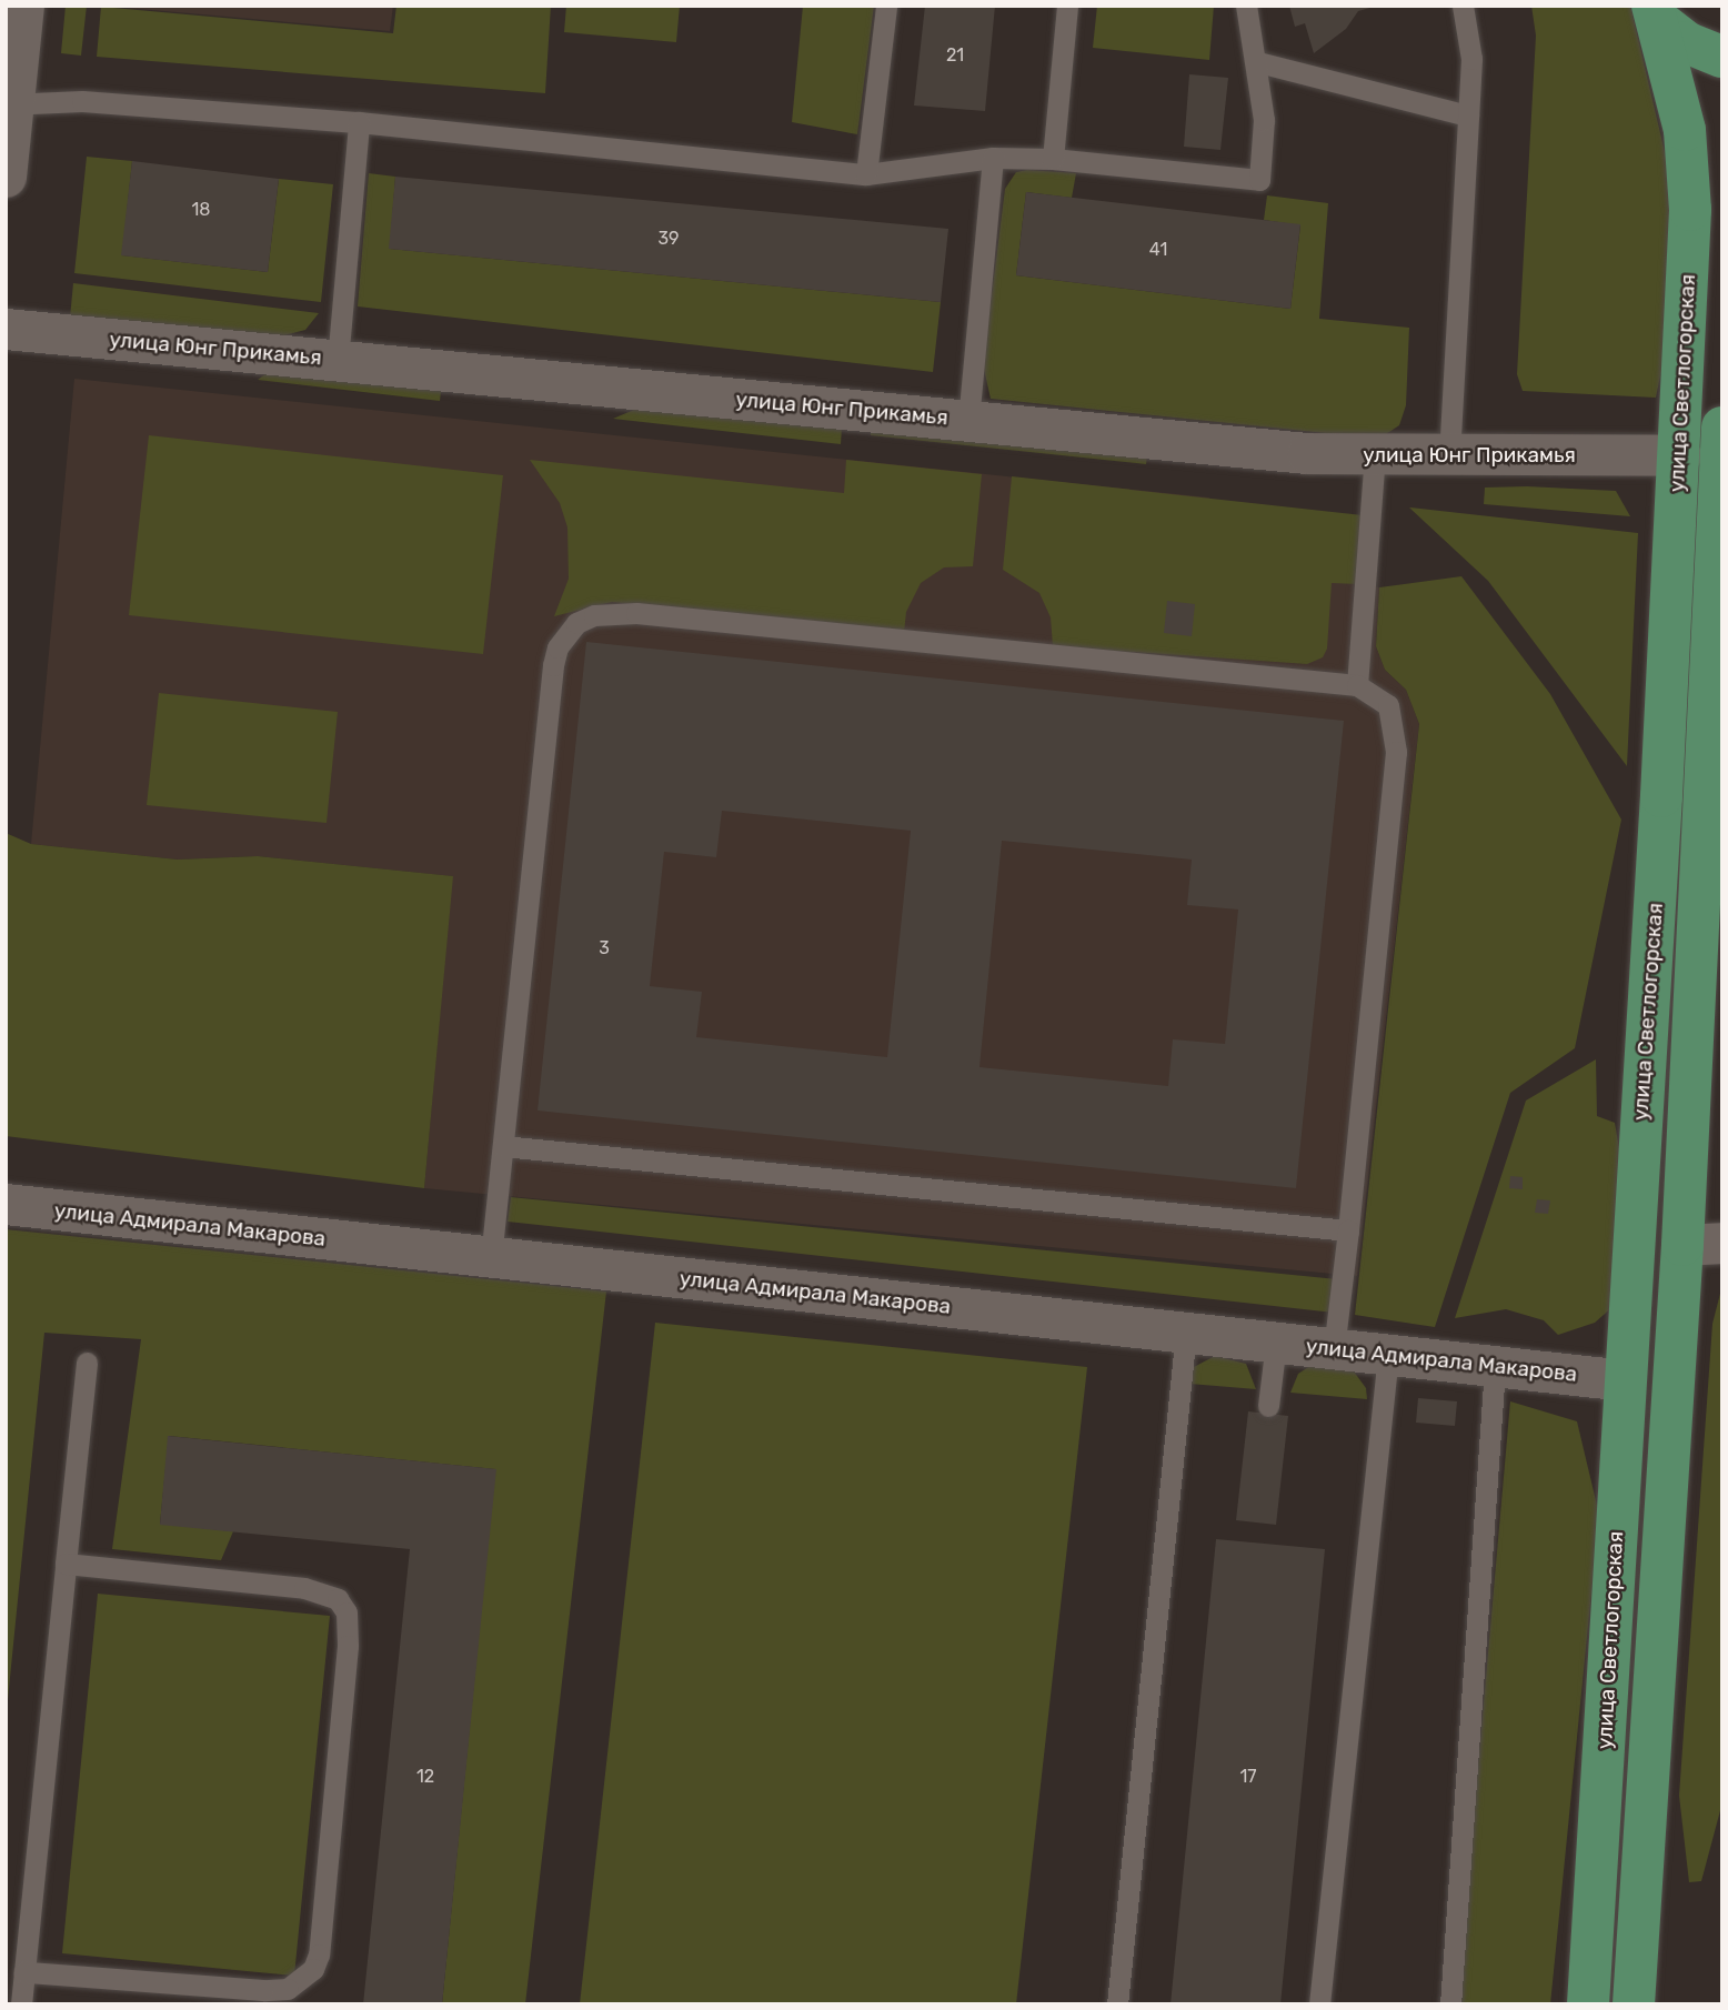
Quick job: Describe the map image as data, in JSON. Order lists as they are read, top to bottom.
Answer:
{
  "streets": {
    "main road": ["улица Светлогорская"],
    "street": ["улица Юнг Прикамья", "улица Адмирала Макарова"]
  },
  "crossings": [
    ["улица Юнг Прикамья", "улица Светлогорская"],
    ["улица Светлогорская", "улица Адмирала Макарова"]
  ],
  "house_numbers": [
    "21",
    "18",
    "39",
    "41",
    "3",
    "12",
    "17"
  ]
}
